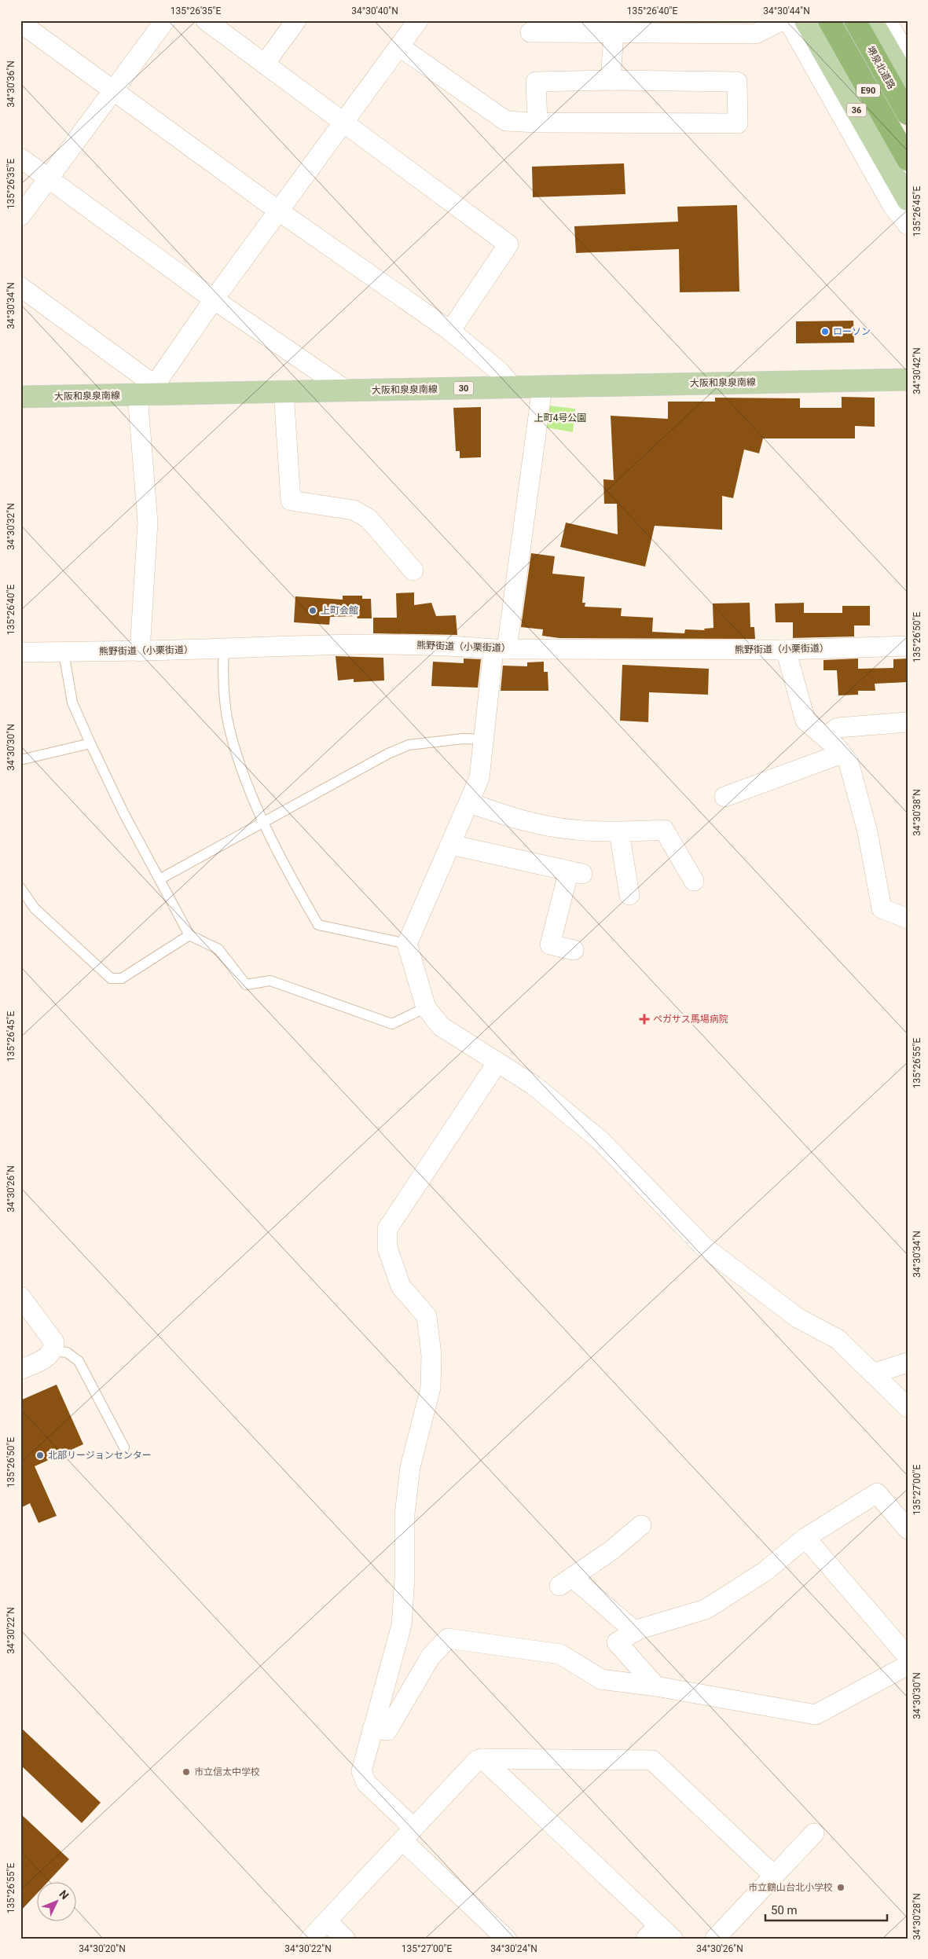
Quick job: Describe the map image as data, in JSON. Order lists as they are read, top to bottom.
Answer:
{
  "streets": {
    "highway": ["堺泉北道路", "E90"],
    "main road": ["36", "大阪和泉泉南線", "30"],
    "street": ["熊野街道（小栗街道）"]
  },
  "parks": ["上町4号公園"],
  "places": {
    "other": [
      "ローソン",
      "上町会館",
      "北部リージョンセンター",
      "市立信太中学校",
      "市立鶴山台北小学校"
    ],
    "health": ["ペガサス馬場病院"]
  },
  "scale_bar": "50 m",
  "north": "top right",
  "coordinates": [
    "135°26'35\"E",
    "34°30'40\"N",
    "135°26'40\"E",
    "34°30'44\"N",
    "34°30'36\"N",
    "135°26'45\"E",
    "34°30'34\"N",
    "34°30'42\"N",
    "34°30'32\"N",
    "135°26'50\"E",
    "34°30'30\"N",
    "34°30'38\"N",
    "135°26'55\"E",
    "34°30'26\"N",
    "135°27'00\"E",
    "34°30'22\"N",
    "34°30'28\"N",
    "34°30'20\"N",
    "34°30'24\"N"
  ]
}
